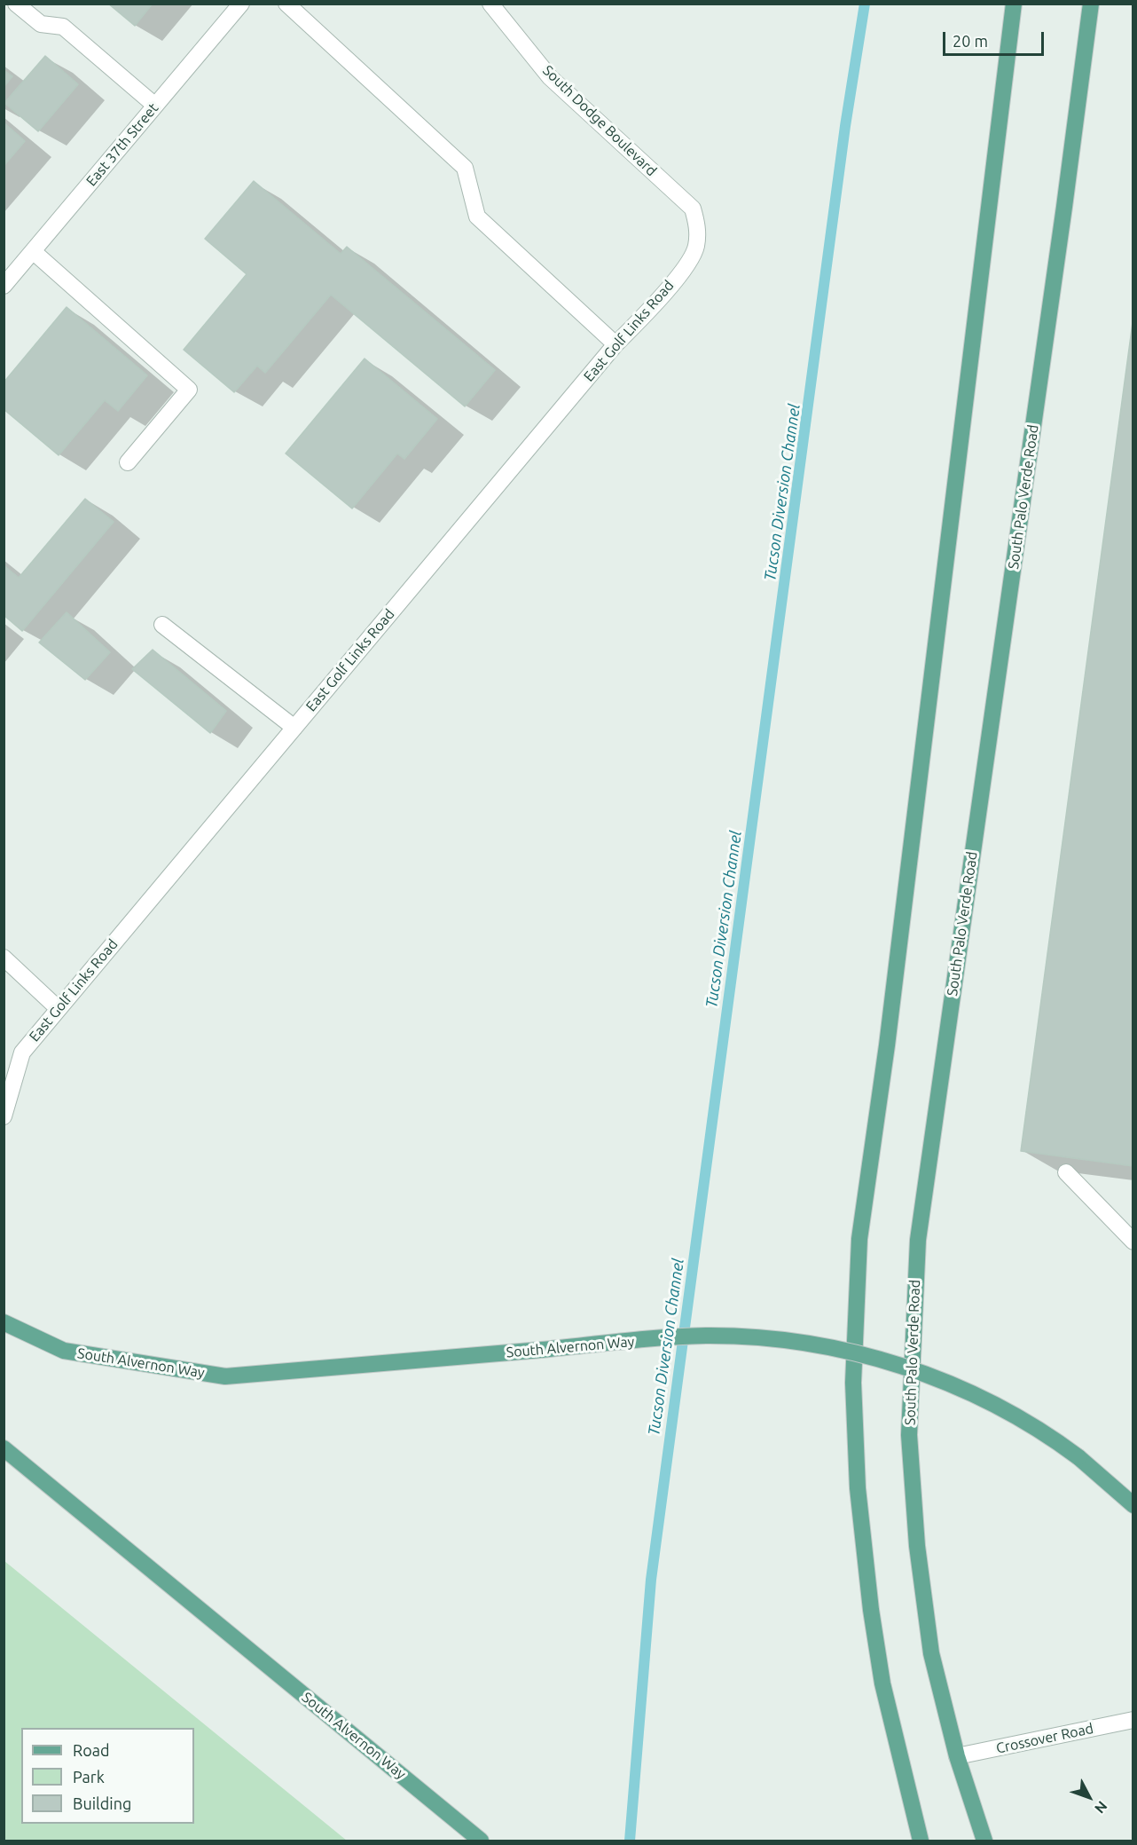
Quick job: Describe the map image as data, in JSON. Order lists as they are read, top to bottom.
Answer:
{
  "streets": {
    "main road": ["South Palo Verde Road", "South Alvernon Way"],
    "street": [
      "South Dodge Boulevard",
      "East 37th Street",
      "East Golf Links Road",
      "Crossover Road"
    ]
  },
  "crossings": [
    ["South Dodge Boulevard", "East Golf Links Road"],
    ["South Palo Verde Road", "Crossover Road"]
  ],
  "water": ["Tucson Diversion Channel"],
  "legend": ["Road", "Park", "Building"],
  "scale_bar": "20 m",
  "north": "bottom right"
}
